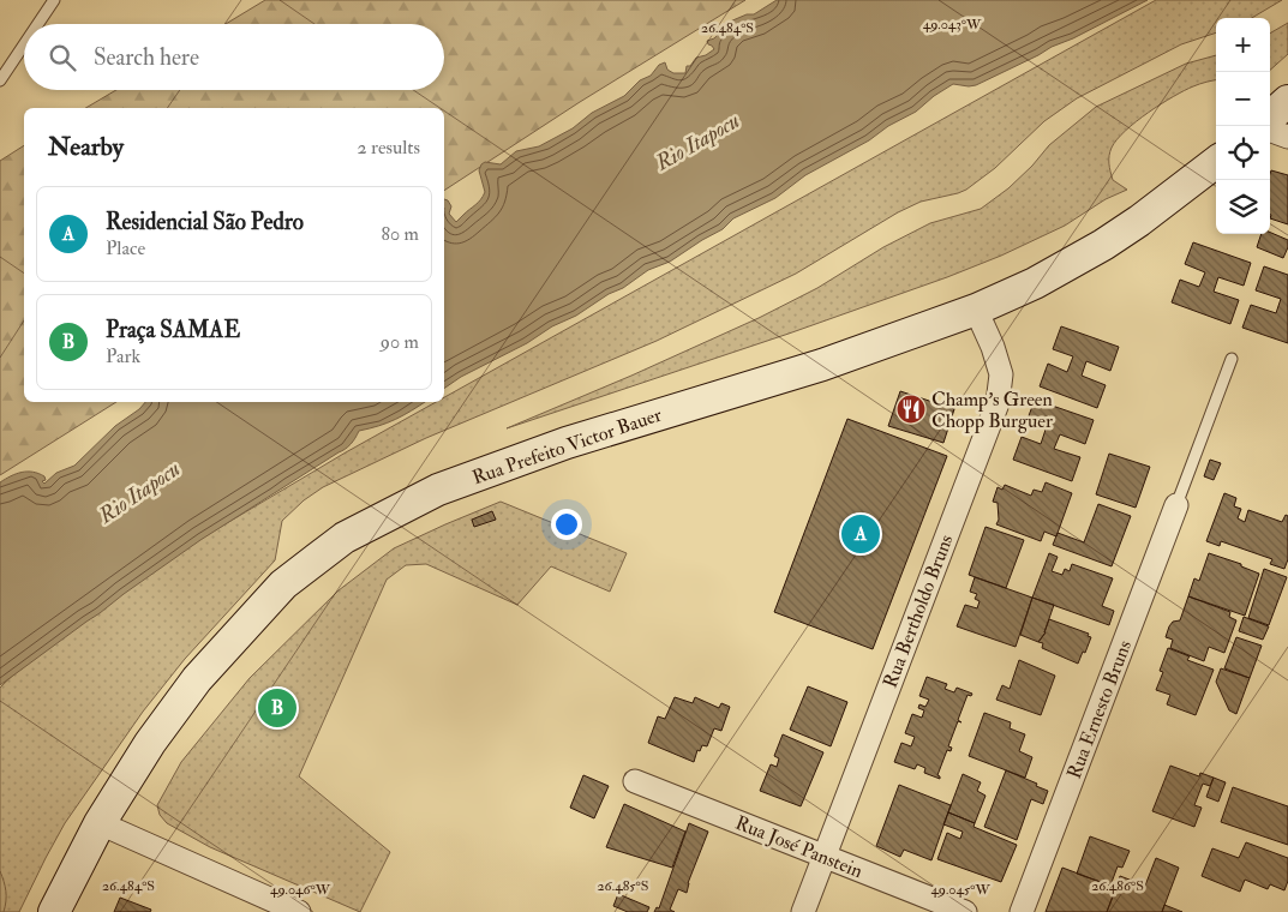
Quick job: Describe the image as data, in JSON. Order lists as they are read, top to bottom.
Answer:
{
  "streets": {
    "main road": ["Rua Prefeito Victor Bauer"],
    "street": ["Rua Bertholdo Bruns", "Rua Ernesto Bruns", "Rua José Panstein"]
  },
  "crossings": [
    ["Rua Prefeito Victor Bauer", "Rua Bertholdo Bruns"],
    ["Rua Bertholdo Bruns", "Rua José Panstein"]
  ],
  "water": ["Rio Itapocu"],
  "places": {
    "restaurant": ["Champ's Green Chopp Burguer"]
  },
  "page": {
    "map_buttons": ["+", "−"],
    "search": "Search here",
    "heading": ["Nearby", "2 results"],
    "list": [
      {
        "mark": "A",
        "name": "Residencial São Pedro",
        "note": "Place",
        "value": "80 m"
      },
      {
        "mark": "B",
        "name": "Praça SAMAE",
        "note": "Park",
        "value": "90 m"
      }
    ],
    "pins": ["A", "B"]
  },
  "coordinates": [
    "49.043°W",
    "26.484°S",
    "26.485°S",
    "26.486°S",
    "49.046°W",
    "49.045°W"
  ]
}
